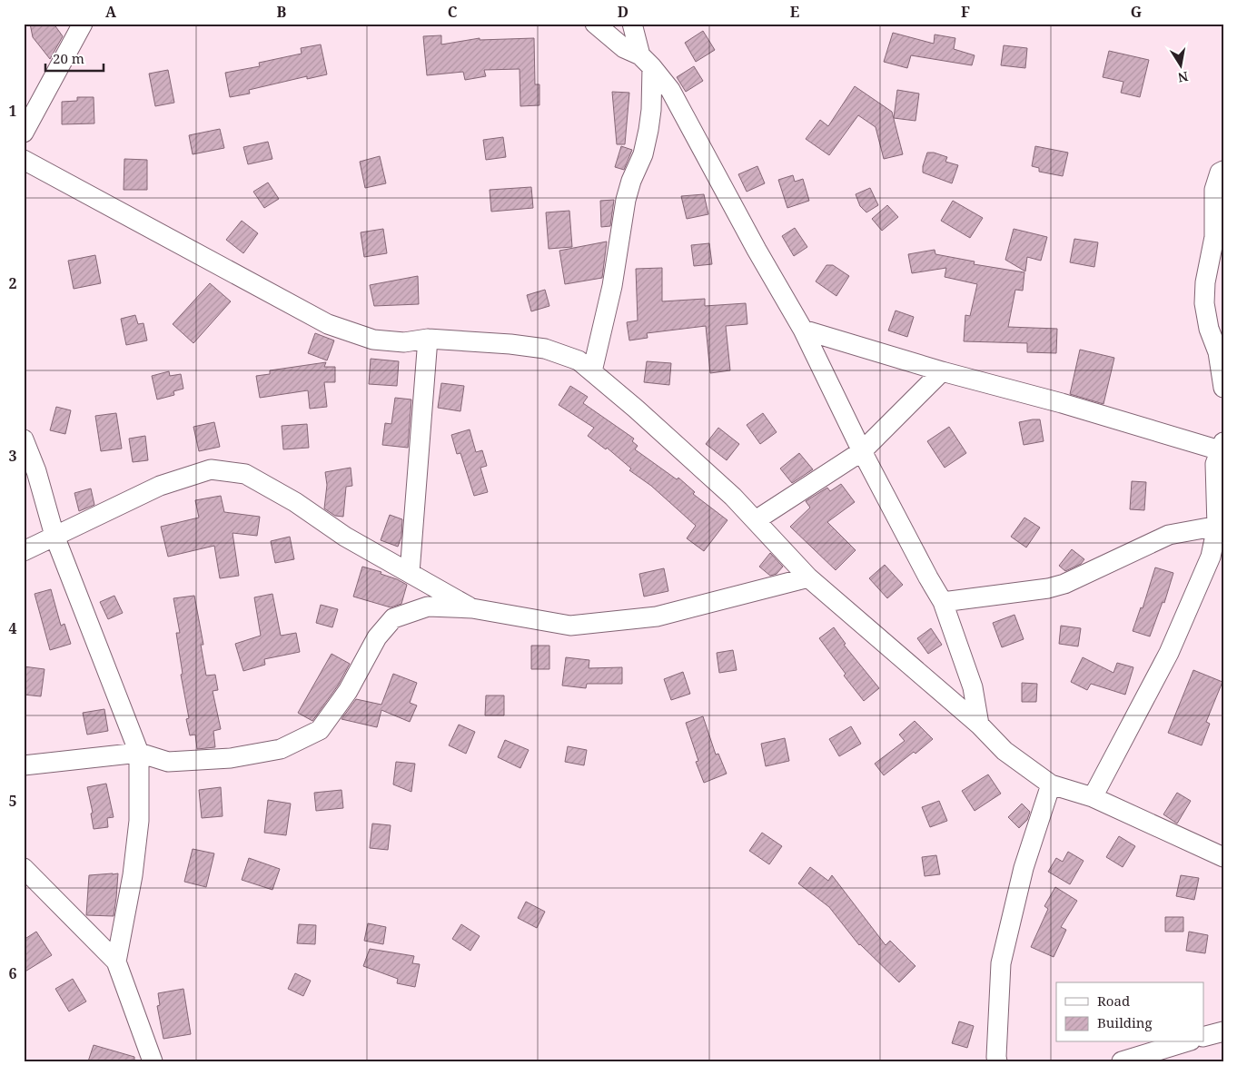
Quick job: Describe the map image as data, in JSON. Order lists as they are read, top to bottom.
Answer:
{
  "legend": ["Road", "Building"],
  "scale_bar": "20 m",
  "north": "bottom",
  "grid": {
    "columns": [
      "A",
      "B",
      "C",
      "D",
      "E",
      "F",
      "G"
    ],
    "rows": [
      "1",
      "2",
      "3",
      "4",
      "5",
      "6"
    ]
  }
}
